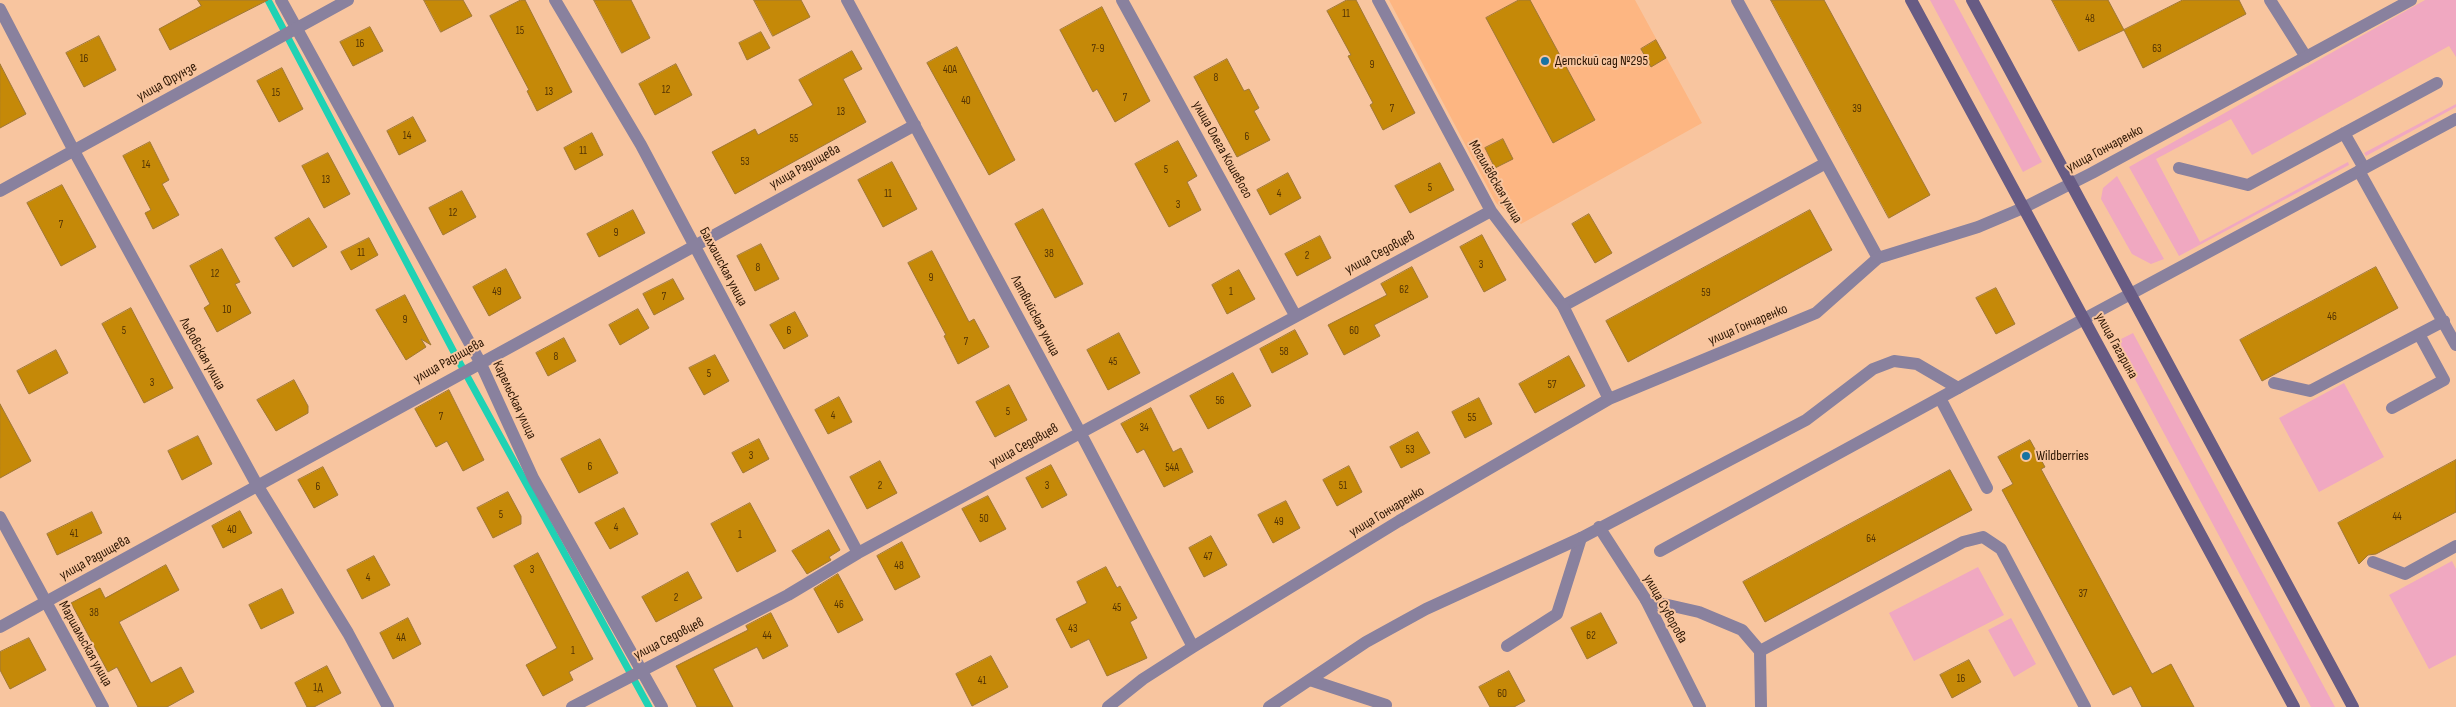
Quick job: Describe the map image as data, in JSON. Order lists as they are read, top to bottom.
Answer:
{
  "streets": {
    "main road": ["улица Гагарина"],
    "street": [
      "улица Фрунзе",
      "улица Гончаренко",
      "улица Олега Кошевого",
      "улица Радищева",
      "Могилёвская улица",
      "улица Седовцев",
      "Балхашская улица",
      "Латвийская улица",
      "Львовская улица",
      "Карельская улица",
      "улица Суворова",
      "Маршальская улица"
    ]
  },
  "crossings": [
    ["улица Фрунзе", "Львовская улица"],
    ["улица Фрунзе", "Карельская улица"],
    ["улица Гончаренко", "Могилёвская улица"],
    ["улица Гончаренко", "Латвийская улица"],
    ["улица Гончаренко", "улица Гагарина"],
    ["улица Олега Кошевого", "улица Седовцев"],
    ["улица Радищева", "Балхашская улица"],
    ["улица Радищева", "Латвийская улица"],
    ["улица Радищева", "Львовская улица"],
    ["улица Радищева", "Карельская улица"],
    ["улица Радищева", "Маршальская улица"],
    ["Могилёвская улица", "улица Седовцев"],
    ["улица Седовцев", "Балхашская улица"],
    ["улица Седовцев", "Латвийская улица"],
    ["улица Седовцев", "Карельская улица"]
  ],
  "places": ["Детский сад №295", "Wildberries"],
  "house_numbers": [
    "11",
    "48",
    "15",
    "16",
    "7-9",
    "63",
    "16",
    "9",
    "40А",
    "8",
    "12",
    "13",
    "15",
    "7",
    "40",
    "7",
    "39",
    "13",
    "14",
    "6",
    "55",
    "11",
    "53",
    "14",
    "5",
    "13",
    "5",
    "11",
    "4",
    "3",
    "12",
    "7",
    "9",
    "11",
    "38",
    "2",
    "3",
    "8",
    "12",
    "9",
    "62",
    "49",
    "1",
    "59",
    "7",
    "10",
    "46",
    "9",
    "5",
    "6",
    "60",
    "7",
    "58",
    "8",
    "45",
    "5",
    "3",
    "57",
    "56",
    "5",
    "4",
    "7",
    "55",
    "34",
    "53",
    "3",
    "6",
    "54А",
    "2",
    "3",
    "51",
    "6",
    "5",
    "44",
    "50",
    "49",
    "4",
    "40",
    "41",
    "1",
    "64",
    "47",
    "48",
    "3",
    "4",
    "37",
    "2",
    "46",
    "45",
    "38",
    "43",
    "44",
    "62",
    "4А",
    "1",
    "16",
    "41",
    "1Д",
    "60"
  ]
}
